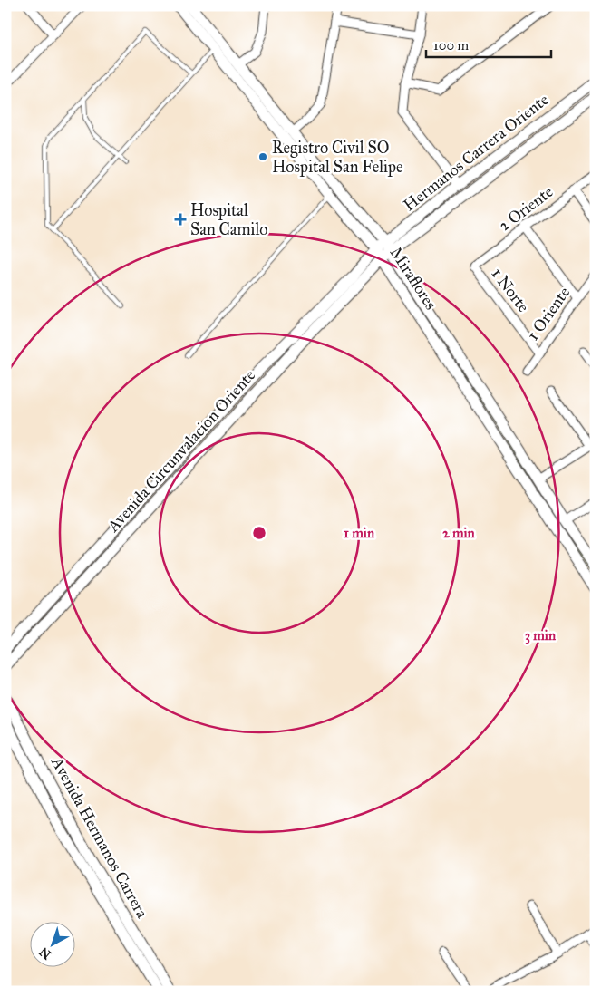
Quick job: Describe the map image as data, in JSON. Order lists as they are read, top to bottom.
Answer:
{
  "streets": {
    "street": [
      "Hermanos Carrera Oriente",
      "2 Oriente",
      "Miraflores",
      "1 Norte",
      "1 Oriente",
      "Avenida Circunvalacion Oriente",
      "Avenida Hermanos Carrera"
    ]
  },
  "crossings": [
    ["Hermanos Carrera Oriente", "Miraflores"],
    ["Hermanos Carrera Oriente", "Avenida Circunvalacion Oriente"],
    ["2 Oriente", "1 Norte"],
    ["Miraflores", "Avenida Circunvalacion Oriente"],
    ["1 Norte", "1 Oriente"]
  ],
  "places": {
    "other": ["Registro Civil SO Hospital San Felipe"],
    "health": ["Hospital San Camilo"]
  },
  "scale_bar": "100 m",
  "north": "bottom left",
  "rings": ["1 min", "2 min", "3 min"]
}
